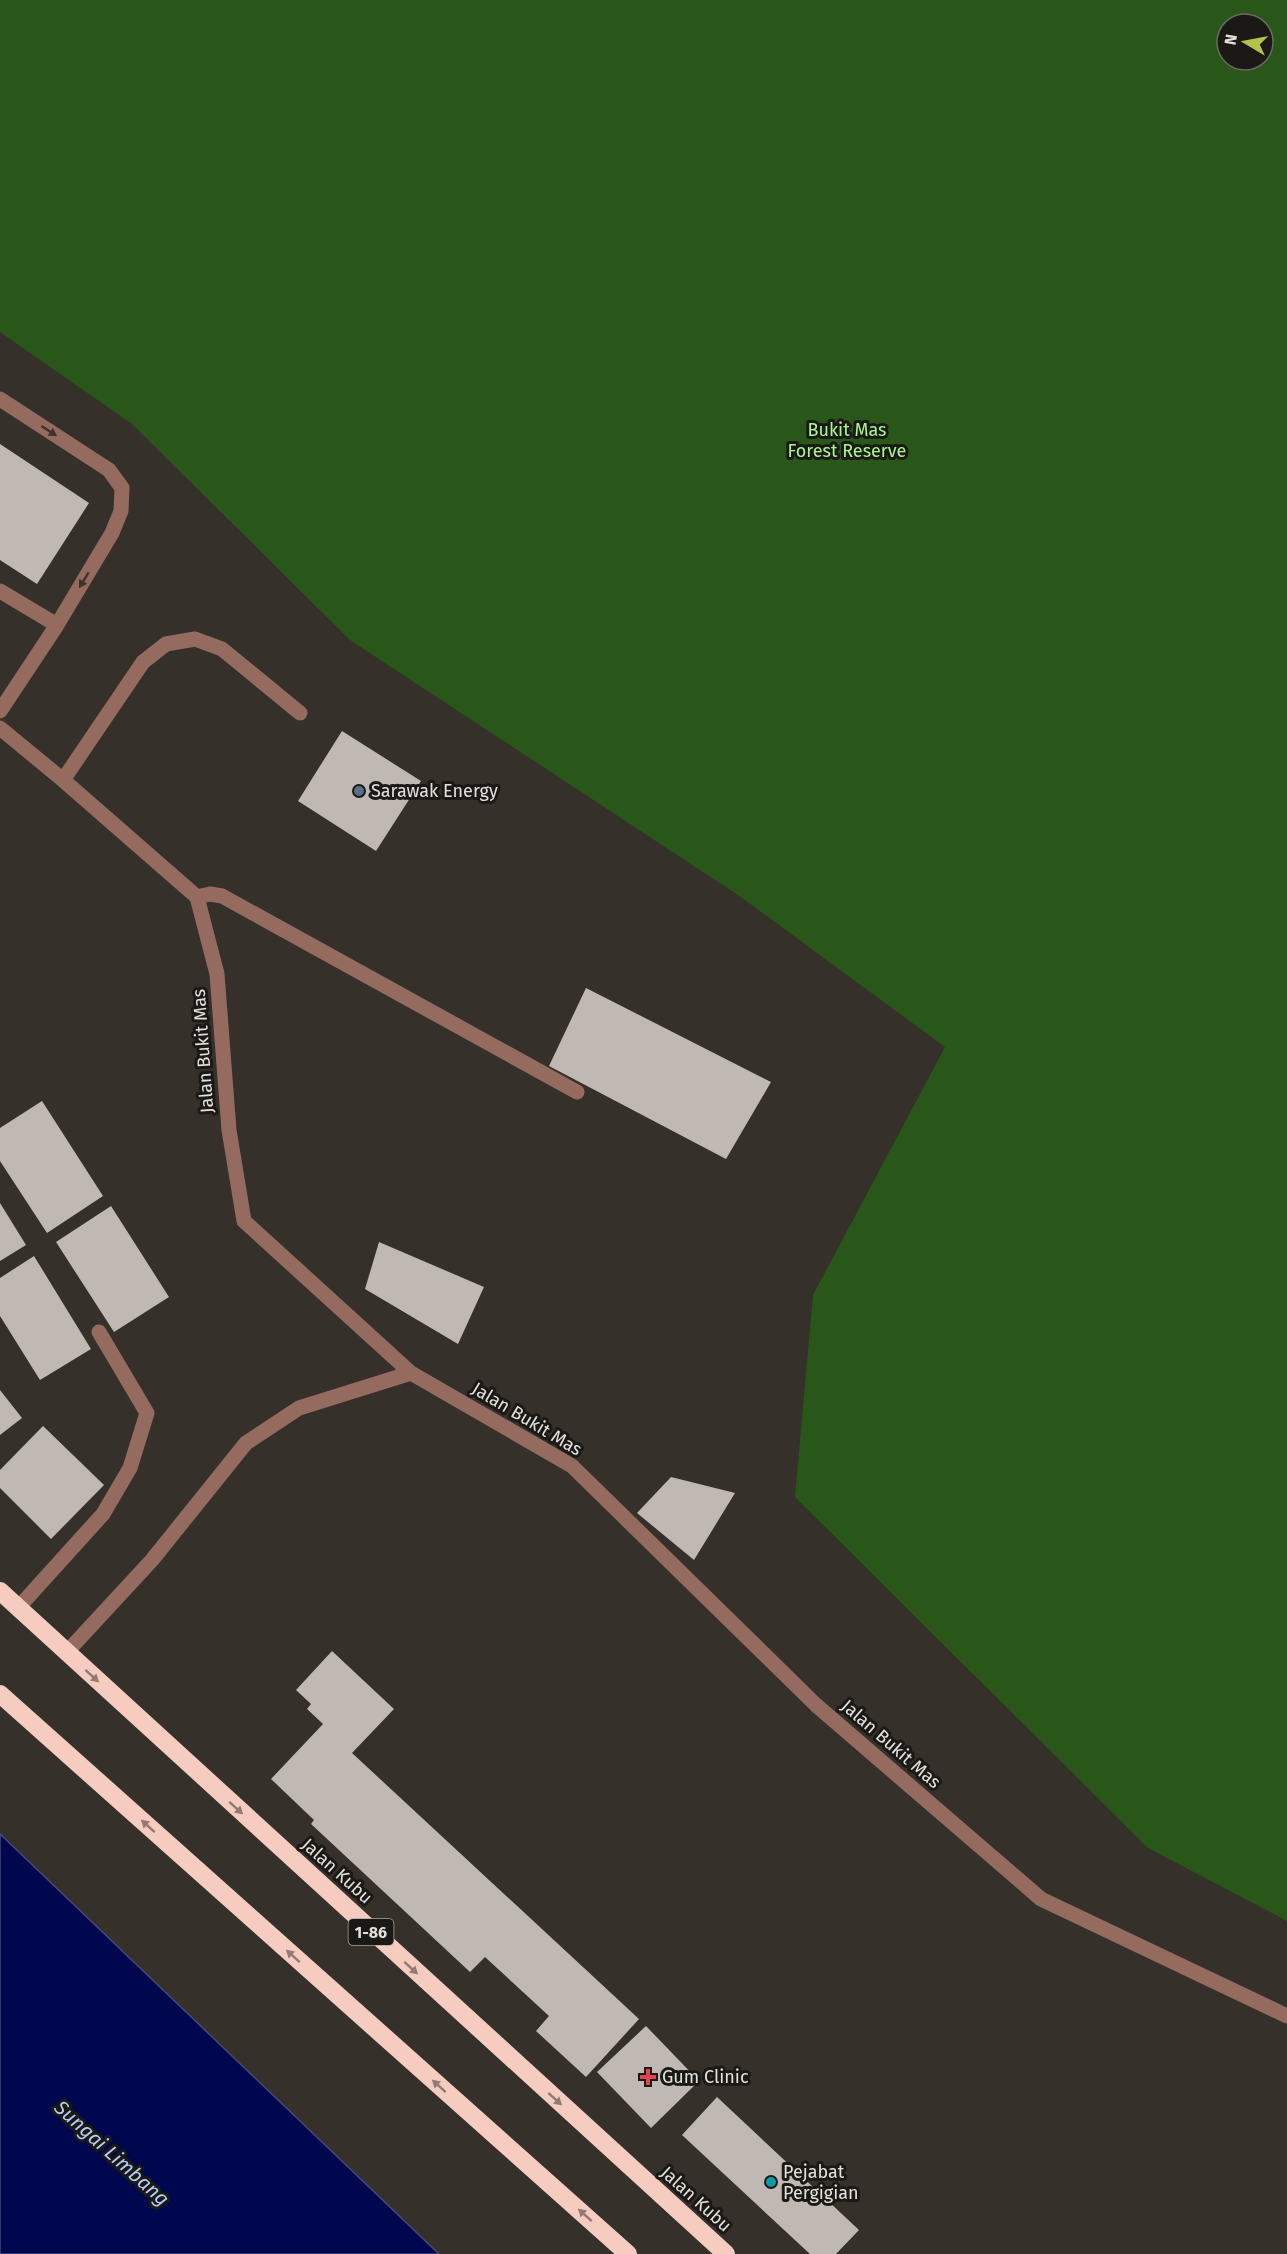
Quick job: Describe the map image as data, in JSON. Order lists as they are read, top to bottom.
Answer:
{
  "streets": {
    "highway": ["Jalan Kubu", "1-86"],
    "street": ["Jalan Bukit Mas"]
  },
  "water": ["Sungai Limbang"],
  "parks": ["Bukit Mas Forest Reserve"],
  "places": {
    "other": ["Sarawak Energy", "Pejabat Pergigian"],
    "health": ["Gum Clinic"]
  },
  "north": "left"
}
